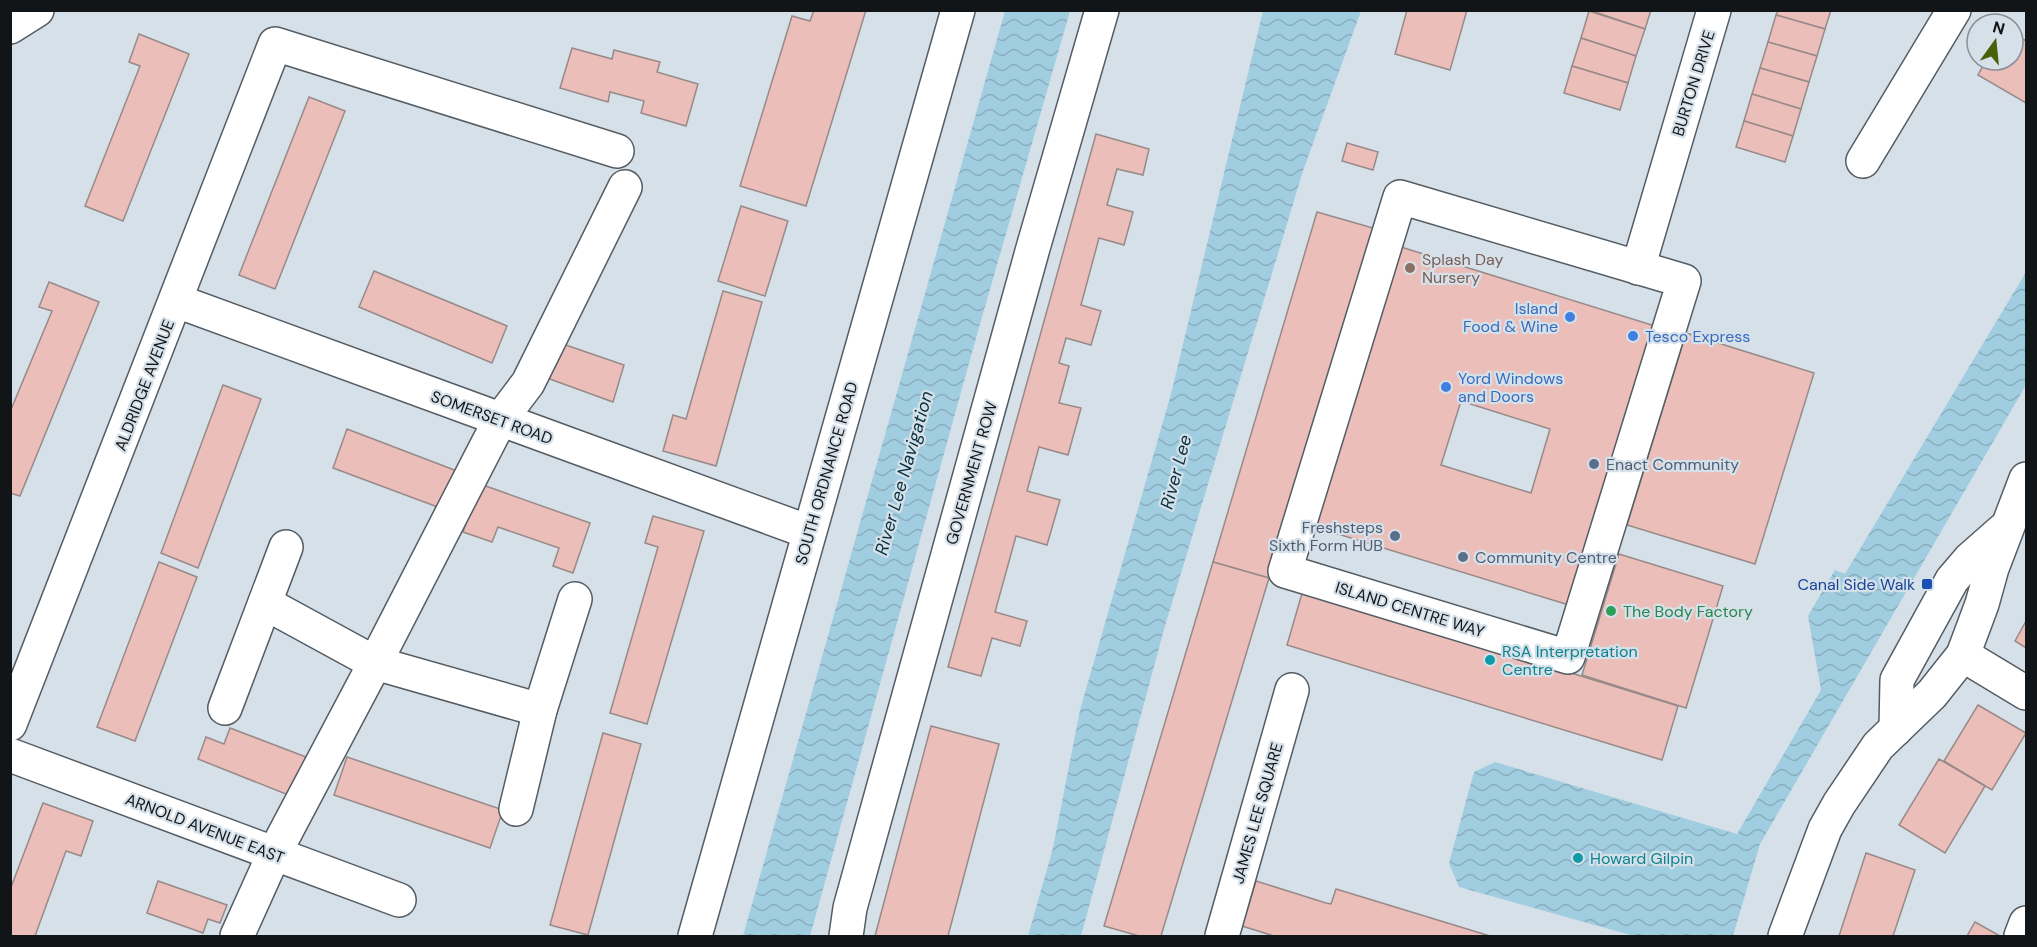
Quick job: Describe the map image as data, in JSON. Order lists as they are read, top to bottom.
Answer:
{
  "streets": {
    "street": [
      "BURTON DRIVE",
      "ALDRIDGE AVENUE",
      "SOMERSET ROAD",
      "SOUTH ORDNANCE ROAD",
      "GOVERNMENT ROW",
      "ISLAND CENTRE WAY",
      "JAMES LEE SQUARE",
      "ARNOLD AVENUE EAST"
    ]
  },
  "crossings": [
    ["BURTON DRIVE", "ISLAND CENTRE WAY"],
    ["ALDRIDGE AVENUE", "SOMERSET ROAD"],
    ["SOMERSET ROAD", "SOUTH ORDNANCE ROAD"]
  ],
  "water": ["River Lee", "River Lee Navigation"],
  "places": {
    "other": [
      "Splash Day Nursery",
      "Island Food & Wine",
      "Tesco Express",
      "Yord Windows and Doors",
      "Enact Community",
      "Freshsteps Sixth Form HUB",
      "Community Centre",
      "The Body Factory",
      "RSA Interpretation Centre",
      "Howard Gilpin"
    ],
    "transit": ["Canal Side Walk"]
  },
  "north": "top"
}
